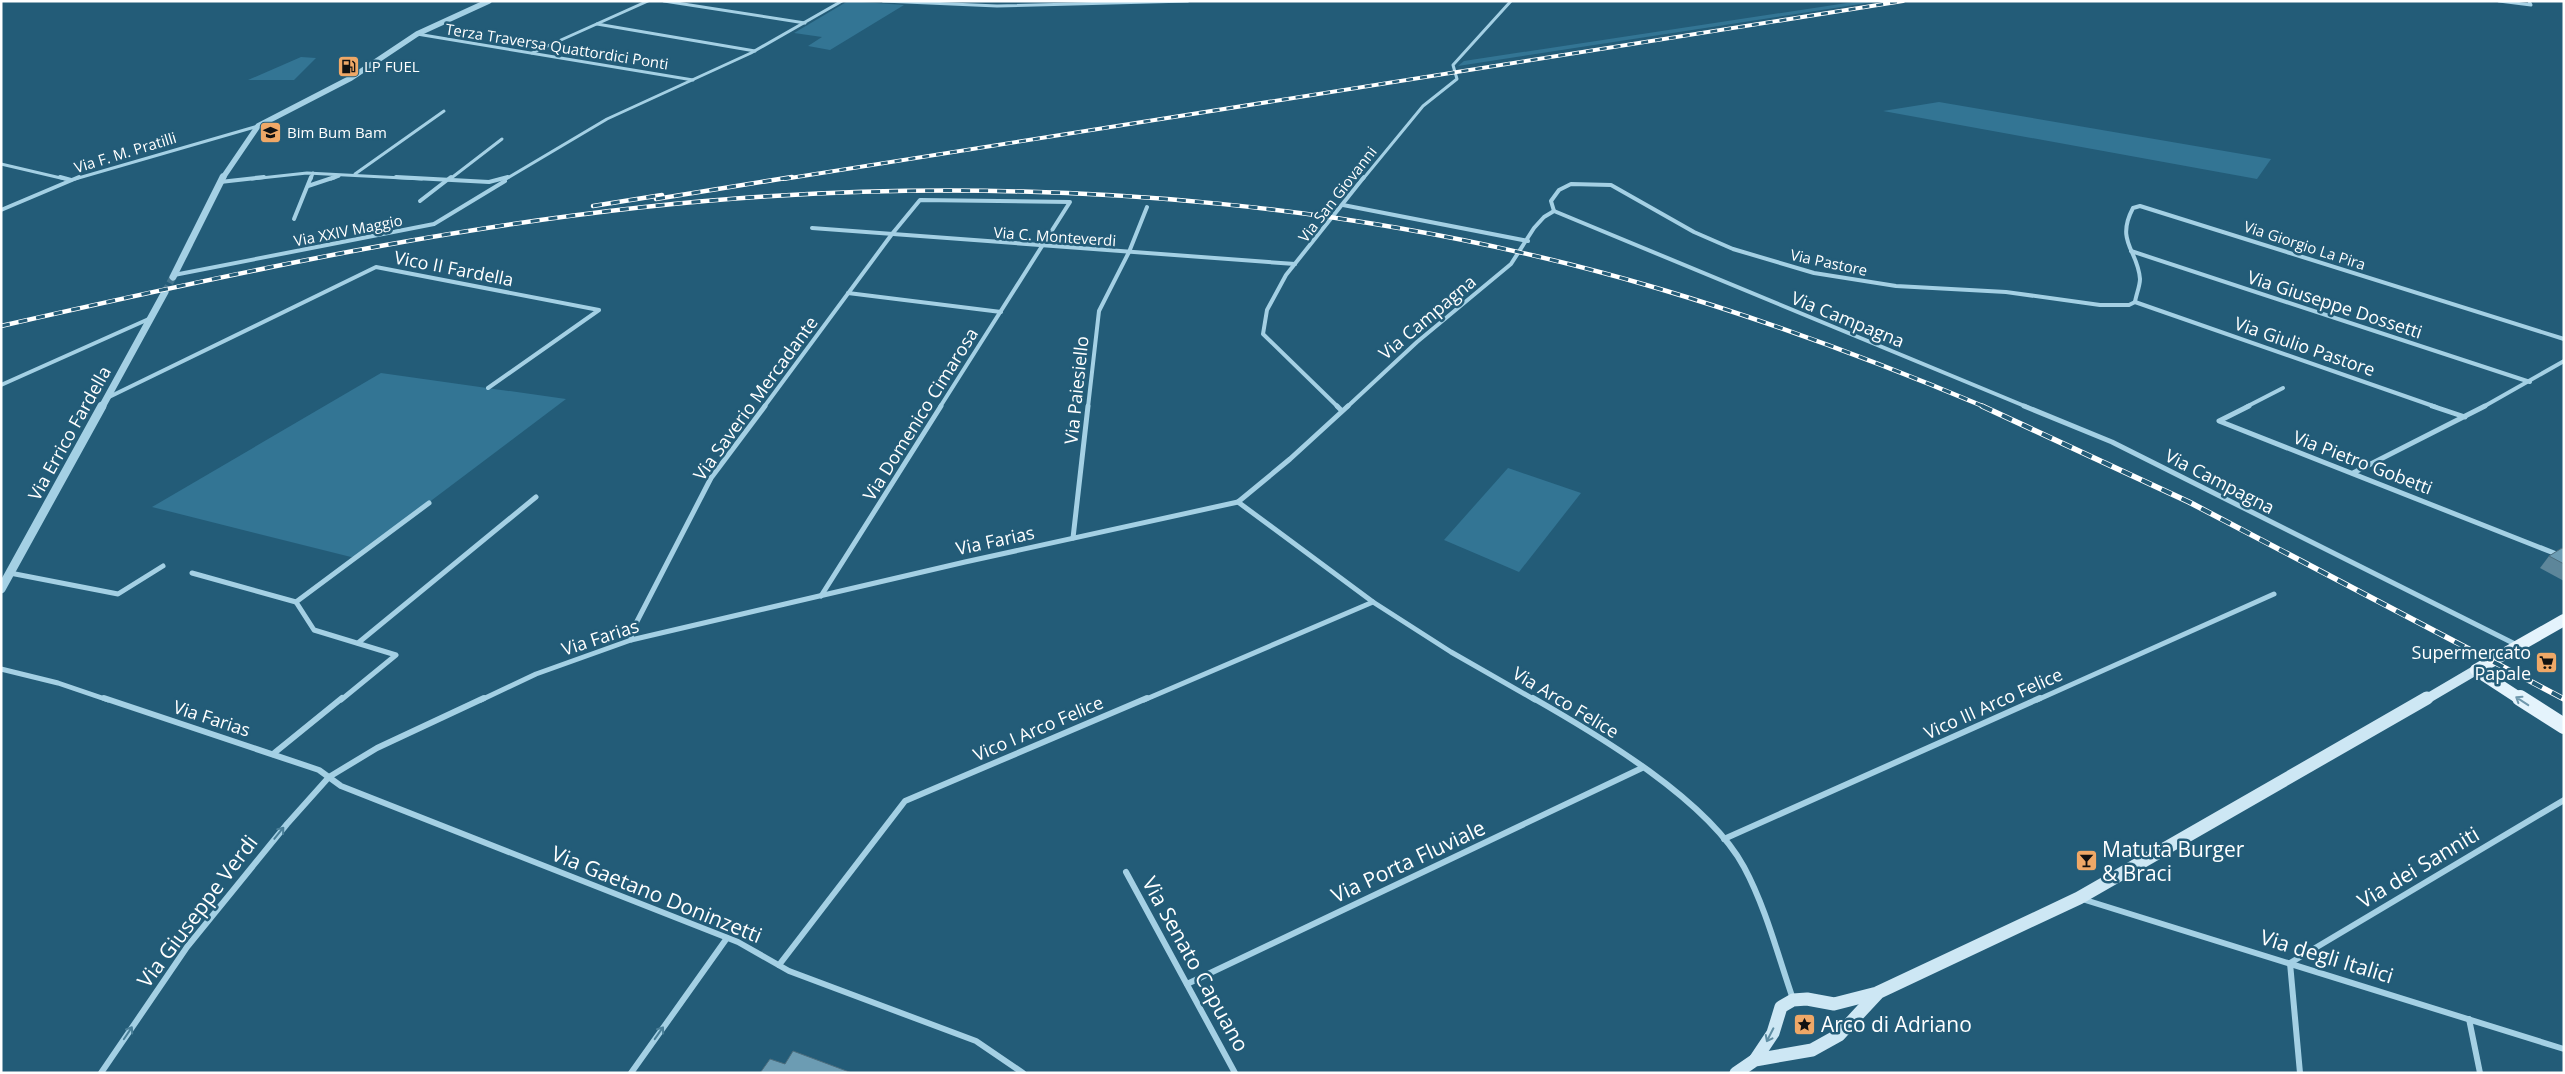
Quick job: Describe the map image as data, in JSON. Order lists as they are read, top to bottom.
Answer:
{
  "streets": {
    "street": [
      "Terza Traversa Quattordici Ponti",
      "Via F. M. Pratilli",
      "Via San Giovanni",
      "Via XXIV Maggio",
      "Via C. Monteverdi",
      "Via Giorgio La Pira",
      "Via Pastore",
      "Vico II Fardella",
      "Via Giuseppe Dossetti",
      "Via Campagna",
      "Via Giulio Pastore",
      "Via Paiesiello",
      "Via Saverio Mercadante",
      "Via Domenico Cimarosa",
      "Via Errico Fardella",
      "Via Pietro Gobetti",
      "Via Farias",
      "Via Arco Felice",
      "Vico III Arco Felice",
      "Vico I Arco Felice",
      "Via Porta Fluviale",
      "Via dei Sanniti",
      "Via Gaetano Doninzetti",
      "Via Giuseppe Verdi",
      "Via degli Italici",
      "Via Senato Capuano"
    ]
  },
  "crossings": [
    ["Via San Giovanni", "Via C. Monteverdi"],
    ["Via San Giovanni", "Via Campagna"],
    ["Via C. Monteverdi", "Via Paiesiello"],
    ["Via C. Monteverdi", "Via Saverio Mercadante"],
    ["Via C. Monteverdi", "Via Domenico Cimarosa"],
    ["Via Giorgio La Pira", "Via Pastore"],
    ["Via Giorgio La Pira", "Via Giuseppe Dossetti"],
    ["Via Giorgio La Pira", "Via Giulio Pastore"],
    ["Via Pastore", "Via Campagna"],
    ["Via Pastore", "Via Giulio Pastore"],
    ["Vico II Fardella", "Via Errico Fardella"],
    ["Via Campagna", "Via Farias"],
    ["Via Campagna", "Via Arco Felice"],
    ["Via Paiesiello", "Via Farias"],
    ["Via Saverio Mercadante", "Via Domenico Cimarosa"],
    ["Via Saverio Mercadante", "Via Farias"],
    ["Via Domenico Cimarosa", "Via Farias"],
    ["Via Farias", "Via Arco Felice"],
    ["Via Farias", "Via Gaetano Doninzetti"],
    ["Via Farias", "Via Giuseppe Verdi"],
    ["Via Arco Felice", "Vico III Arco Felice"],
    ["Via Arco Felice", "Vico I Arco Felice"],
    ["Via Arco Felice", "Via Porta Fluviale"],
    ["Vico I Arco Felice", "Via Gaetano Doninzetti"],
    ["Via Porta Fluviale", "Via Senato Capuano"],
    ["Via dei Sanniti", "Via degli Italici"],
    ["Via Gaetano Doninzetti", "Via Giuseppe Verdi"]
  ],
  "one_way": ["Via Giuseppe Verdi"],
  "places": {
    "fuel station": ["LP FUEL"],
    "school or university": ["Bim Bum Bam"],
    "supermarket": ["Supermercato Papale"],
    "bar": ["Matuta Burger & Braci"],
    "place": ["Arco di Adriano"]
  }
}
